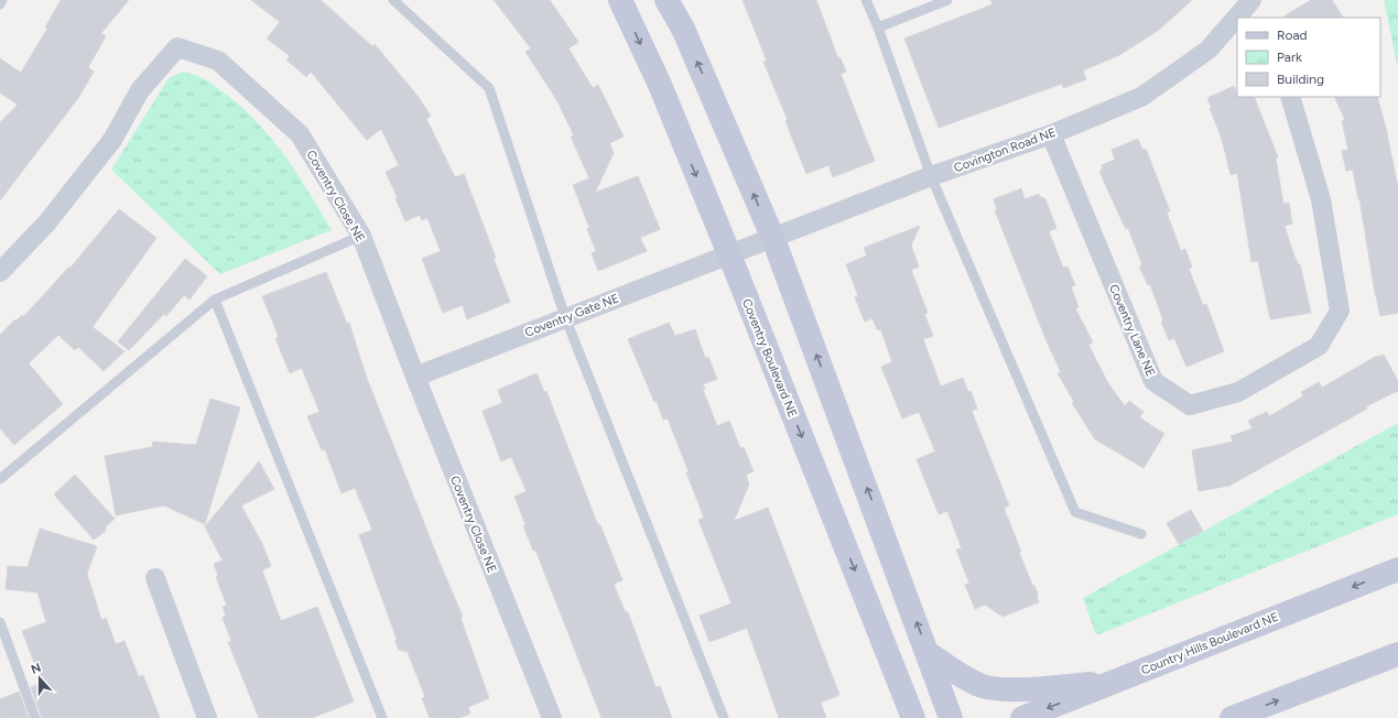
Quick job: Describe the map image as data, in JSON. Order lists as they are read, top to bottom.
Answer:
{
  "streets": {
    "street": [
      "Covington Road NE",
      "Coventry Close NE",
      "Coventry Gate NE",
      "Coventry Lane NE",
      "Coventry Boulevard NE",
      "Country Hills Boulevard NE"
    ]
  },
  "crossings": [
    ["Covington Road NE", "Coventry Gate NE"],
    ["Covington Road NE", "Coventry Lane NE"],
    ["Covington Road NE", "Coventry Boulevard NE"],
    ["Coventry Close NE", "Coventry Gate NE"],
    ["Coventry Gate NE", "Coventry Boulevard NE"]
  ],
  "legend": ["Road", "Park", "Building"],
  "north": "top"
}
